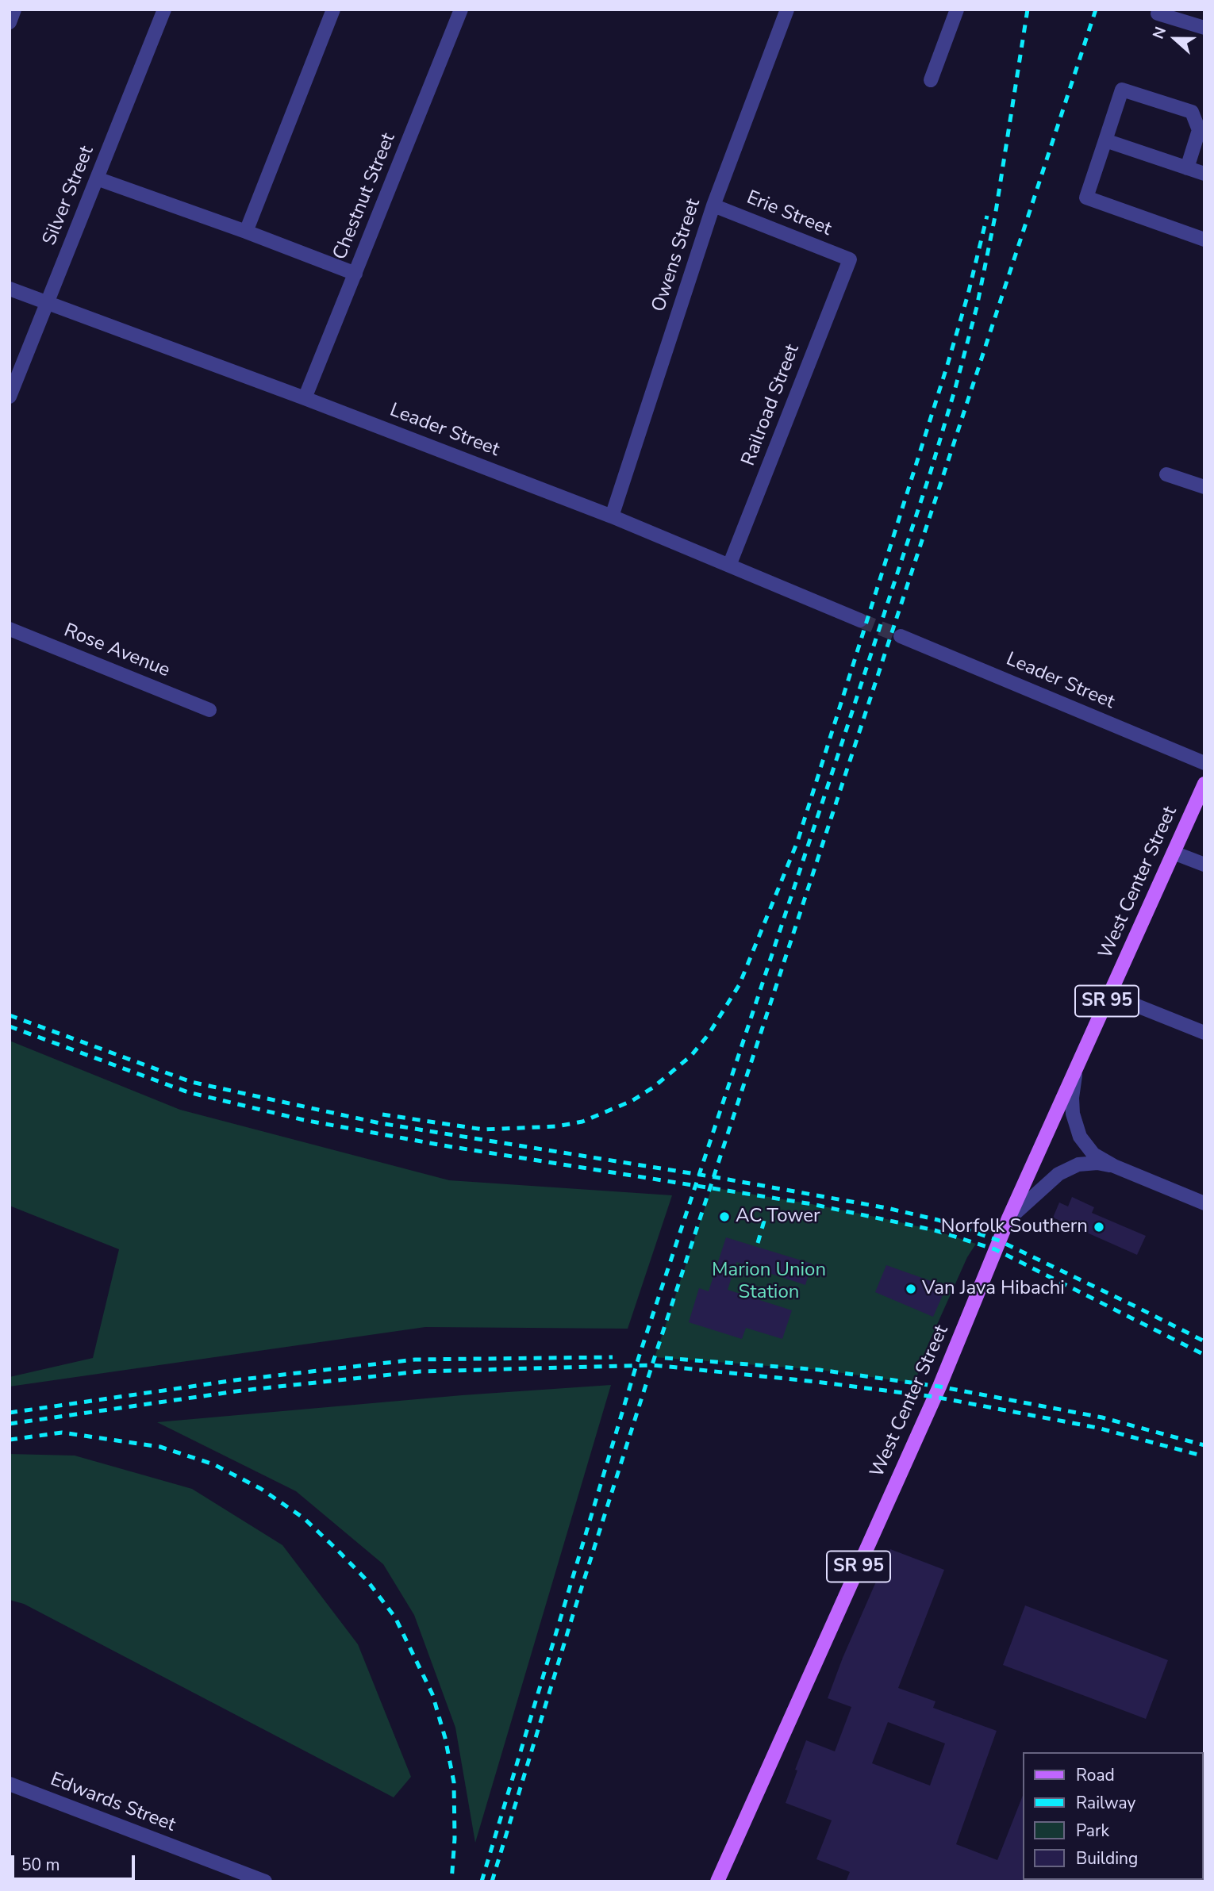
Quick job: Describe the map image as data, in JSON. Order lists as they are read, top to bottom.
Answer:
{
  "streets": {
    "main road": ["West Center Street", "SR 95"],
    "street": [
      "Silver Street",
      "Chestnut Street",
      "Erie Street",
      "Owens Street",
      "Railroad Street",
      "Leader Street",
      "Rose Avenue",
      "Edwards Street"
    ]
  },
  "crossings": [
    ["Silver Street", "Leader Street"],
    ["Chestnut Street", "Leader Street"],
    ["Erie Street", "Owens Street"],
    ["Erie Street", "Railroad Street"],
    ["Owens Street", "Leader Street"],
    ["Railroad Street", "Leader Street"]
  ],
  "parks": ["Marion Union Station"],
  "places": ["AC Tower", "Norfolk Southern", "Van Java Hibachi"],
  "legend": [
    "Road",
    "Railway",
    "Park",
    "Building"
  ],
  "scale_bar": "50 m",
  "north": "left"
}
